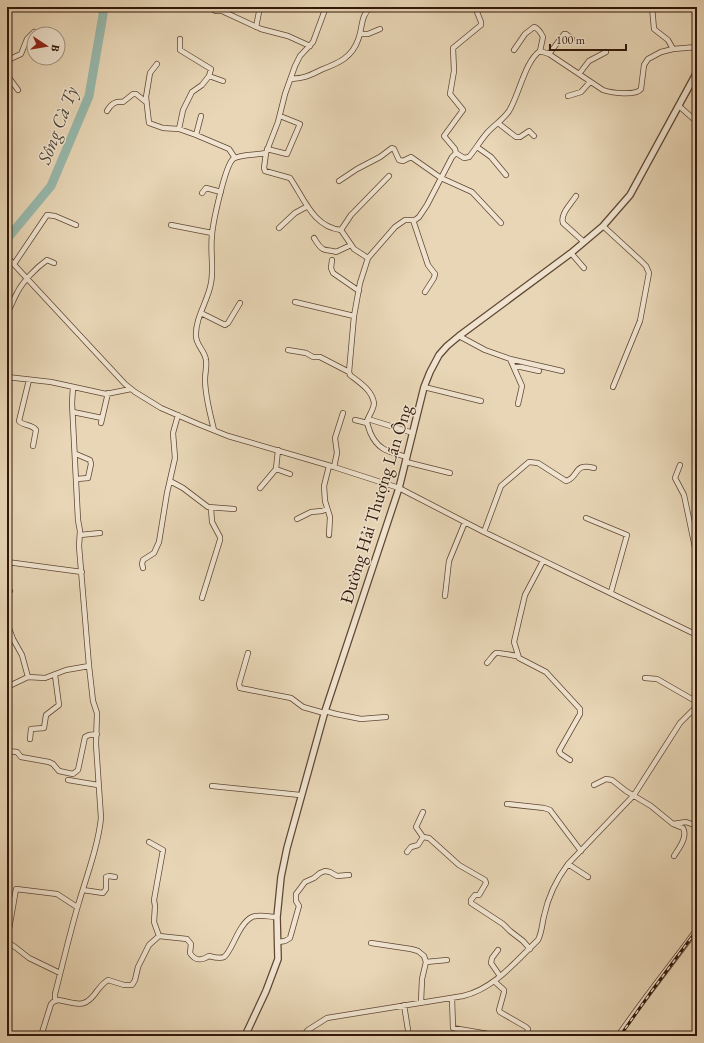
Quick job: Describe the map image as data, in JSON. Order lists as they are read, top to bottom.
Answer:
{
  "streets": {
    "street": ["Đường Hải Thượng Lãn Ông"]
  },
  "water": ["Sông Cà Ty"],
  "scale_bar": "100 m",
  "north": "right"
}
